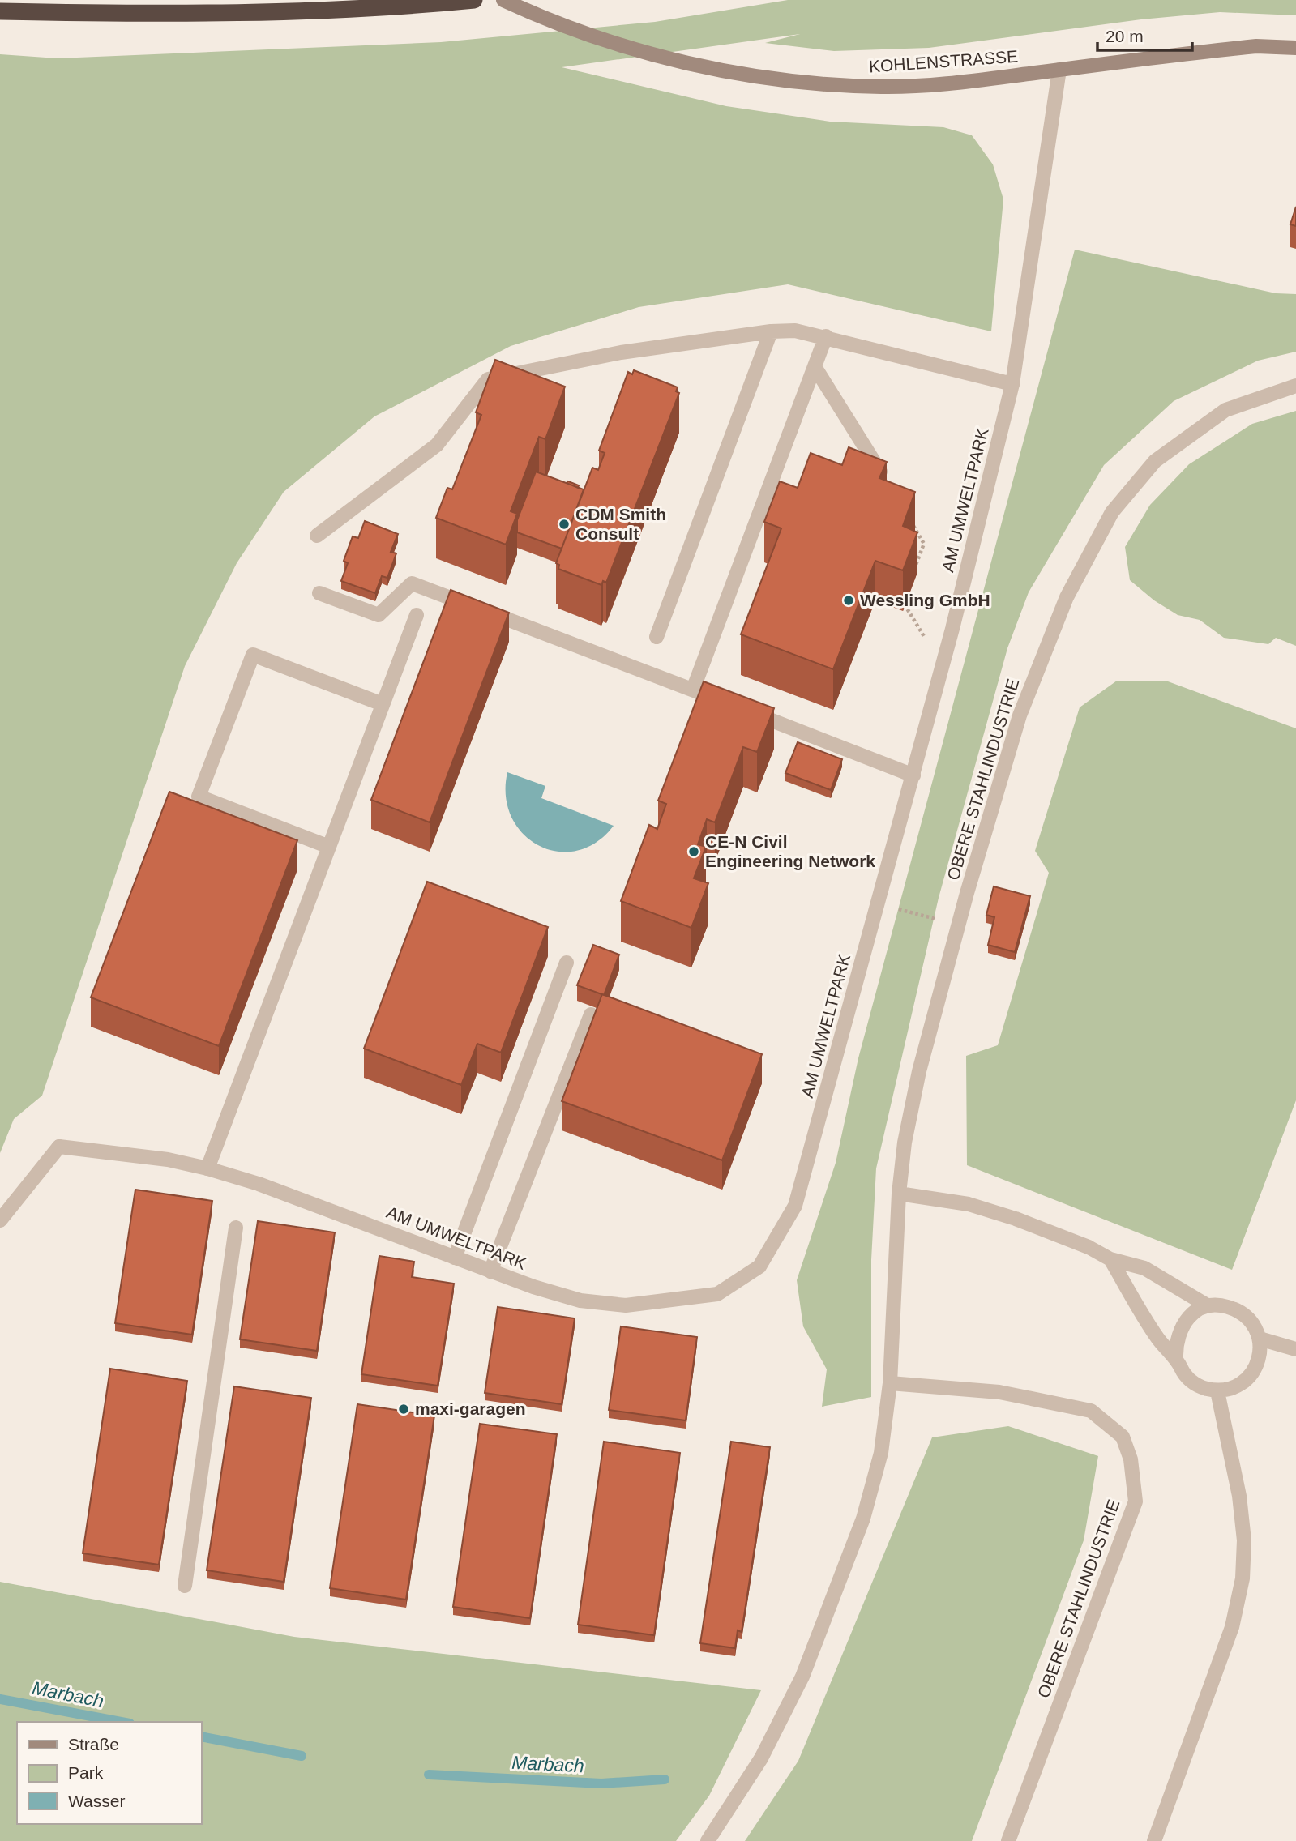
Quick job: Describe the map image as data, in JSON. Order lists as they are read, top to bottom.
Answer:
{
  "streets": {
    "street": ["KOHLENSTRASSE", "AM UMWELTPARK", "OBERE STAHLINDUSTRIE"]
  },
  "crossings": [
    ["KOHLENSTRASSE", "AM UMWELTPARK"]
  ],
  "water": ["Marbach"],
  "places": [
    "CDM Smith Consult",
    "Wessling GmbH",
    "CE-N Civil Engineering Network",
    "maxi-garagen"
  ],
  "legend": ["Straße", "Park", "Wasser"],
  "scale_bar": "20 m"
}
